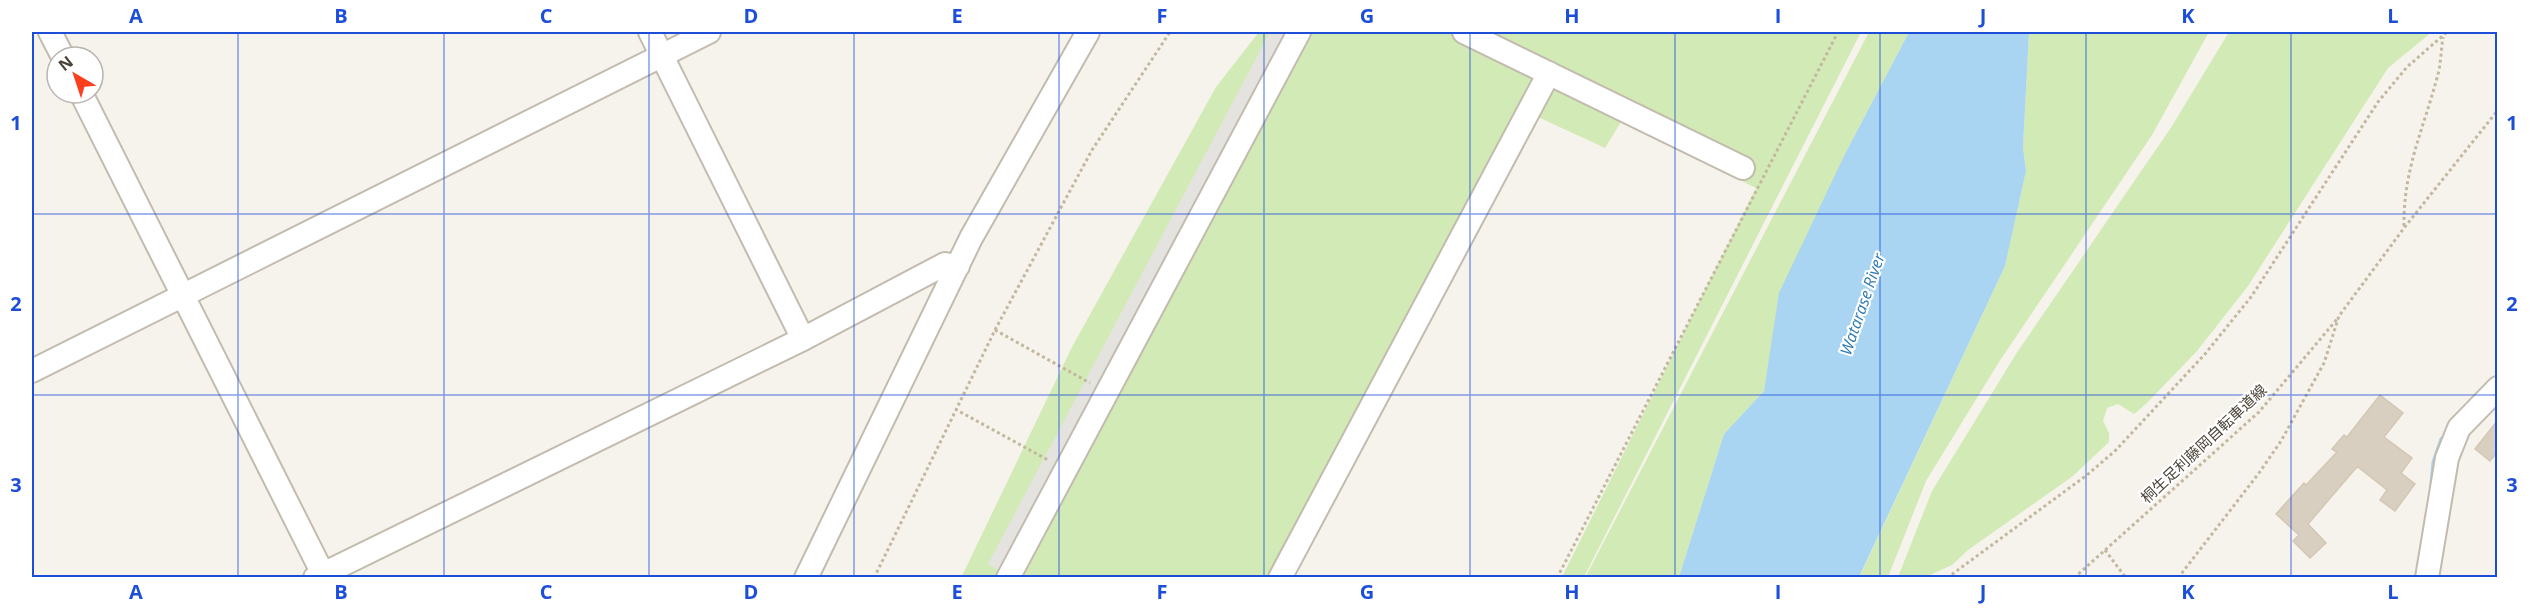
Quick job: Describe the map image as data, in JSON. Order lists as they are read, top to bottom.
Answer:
{
  "streets": {
    "path": ["桐生足利藤岡自転車道線"]
  },
  "water": ["Watarase River"],
  "north": "top left",
  "grid": {
    "columns": [
      "A",
      "B",
      "C",
      "D",
      "E",
      "F",
      "G",
      "H",
      "I",
      "J",
      "K",
      "L"
    ],
    "rows": ["1", "2", "3"]
  }
}
